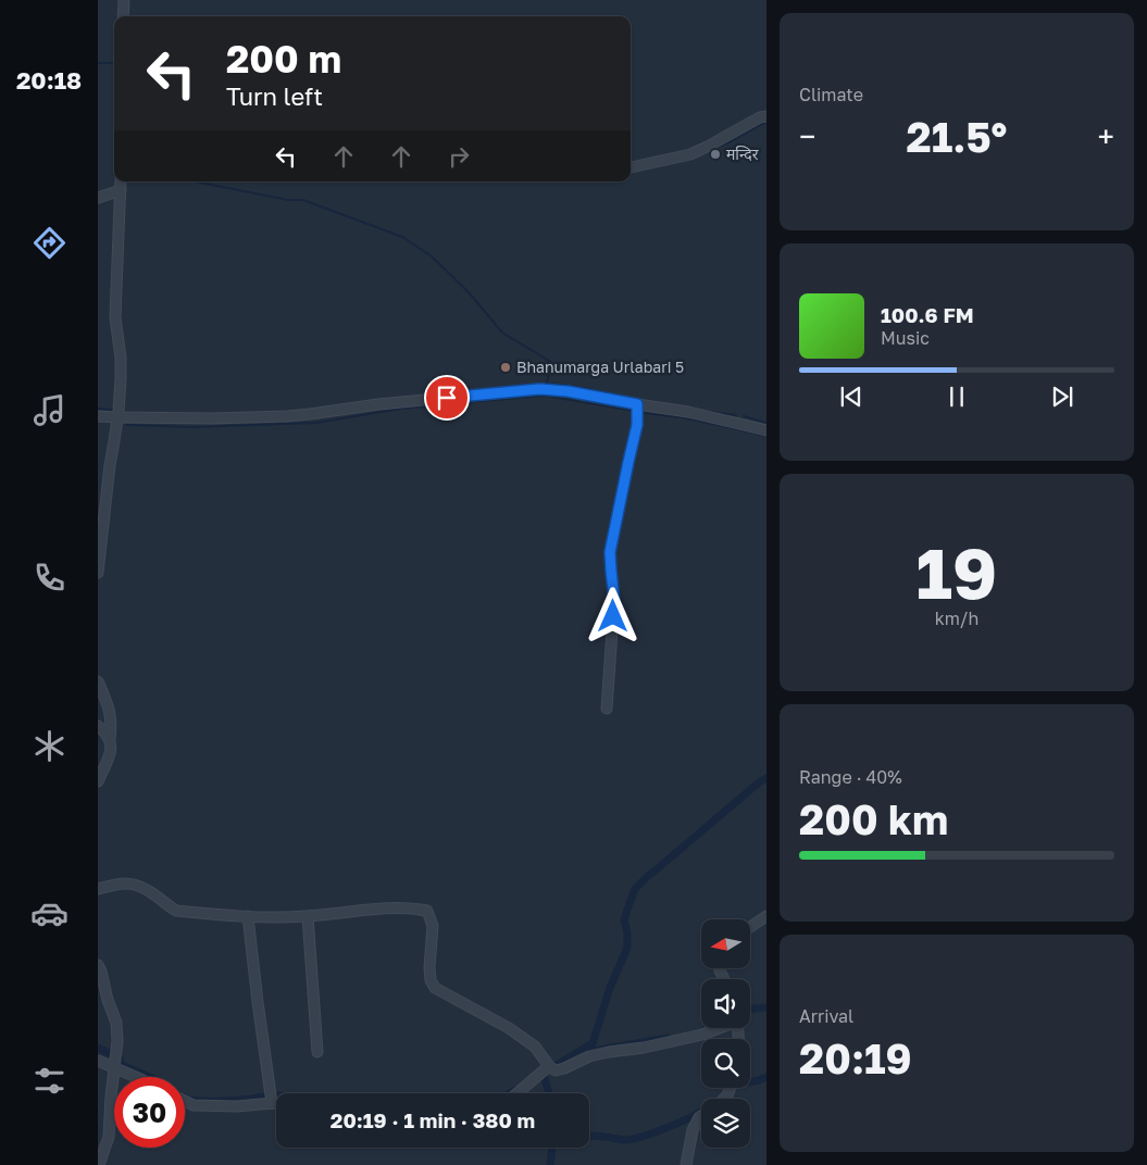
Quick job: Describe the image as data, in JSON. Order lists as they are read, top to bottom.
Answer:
{
  "places": ["मन्दिर", "Bhanumarga Urlabari 5"],
  "north": "left",
  "page": {
    "tabs": "20:18",
    "tile": [
      "Climate",
      ["19", "km/h"],
      ["Range · 40%", "200 km"],
      ["Arrival", "20:19"]
    ],
    "turn": ["200 m", "Turn left"],
    "heat": ["−", "21.5°", "+"],
    "song": ["100.6 FM", "Music"],
    "limit": "30",
    "trip": "20:19 · 1 min · 380 m"
  }
}
